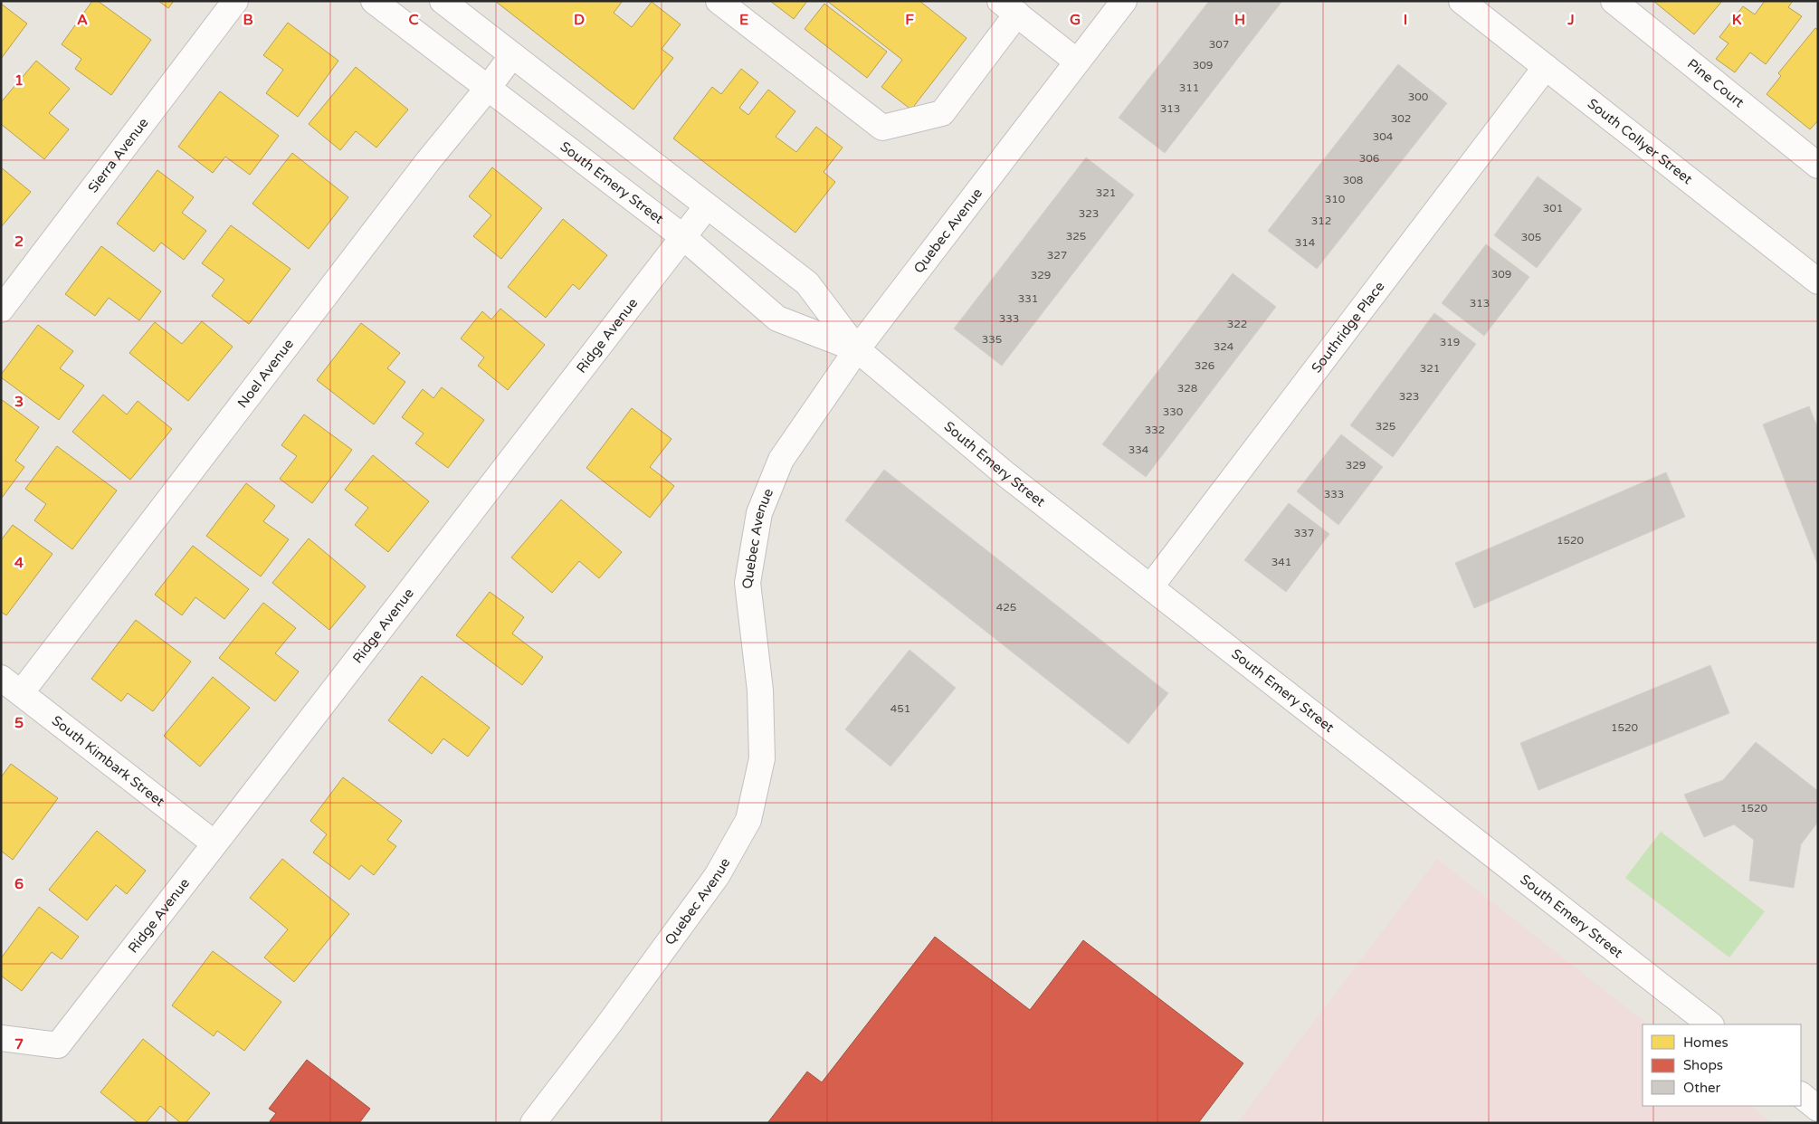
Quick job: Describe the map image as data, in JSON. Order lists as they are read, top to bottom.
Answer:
{
  "streets": {
    "street": [
      "Pine Court",
      "South Collyer Street",
      "Sierra Avenue",
      "South Emery Street",
      "Quebec Avenue",
      "Southridge Place",
      "Ridge Avenue",
      "Noel Avenue",
      "South Kimbark Street"
    ]
  },
  "crossings": [
    ["South Collyer Street", "Southridge Place"],
    ["South Emery Street", "Quebec Avenue"],
    ["South Emery Street", "Southridge Place"],
    ["South Emery Street", "Ridge Avenue"],
    ["South Emery Street", "Noel Avenue"],
    ["Ridge Avenue", "South Kimbark Street"],
    ["Noel Avenue", "South Kimbark Street"]
  ],
  "house_numbers": [
    "307",
    "309",
    "311",
    "300",
    "313",
    "302",
    "304",
    "306",
    "308",
    "321",
    "310",
    "301",
    "323",
    "312",
    "325",
    "305",
    "314",
    "327",
    "309",
    "329",
    "331",
    "313",
    "333",
    "322",
    "335",
    "319",
    "324",
    "326",
    "321",
    "328",
    "323",
    "330",
    "325",
    "332",
    "334",
    "329",
    "333",
    "337",
    "1520",
    "341",
    "425",
    "451",
    "1520",
    "1520"
  ],
  "legend": ["Homes", "Shops", "Other"],
  "grid": {
    "columns": [
      "A",
      "B",
      "C",
      "D",
      "E",
      "F",
      "G",
      "H",
      "I",
      "J",
      "K"
    ],
    "rows": [
      "1",
      "2",
      "3",
      "4",
      "5",
      "6",
      "7"
    ]
  }
}
